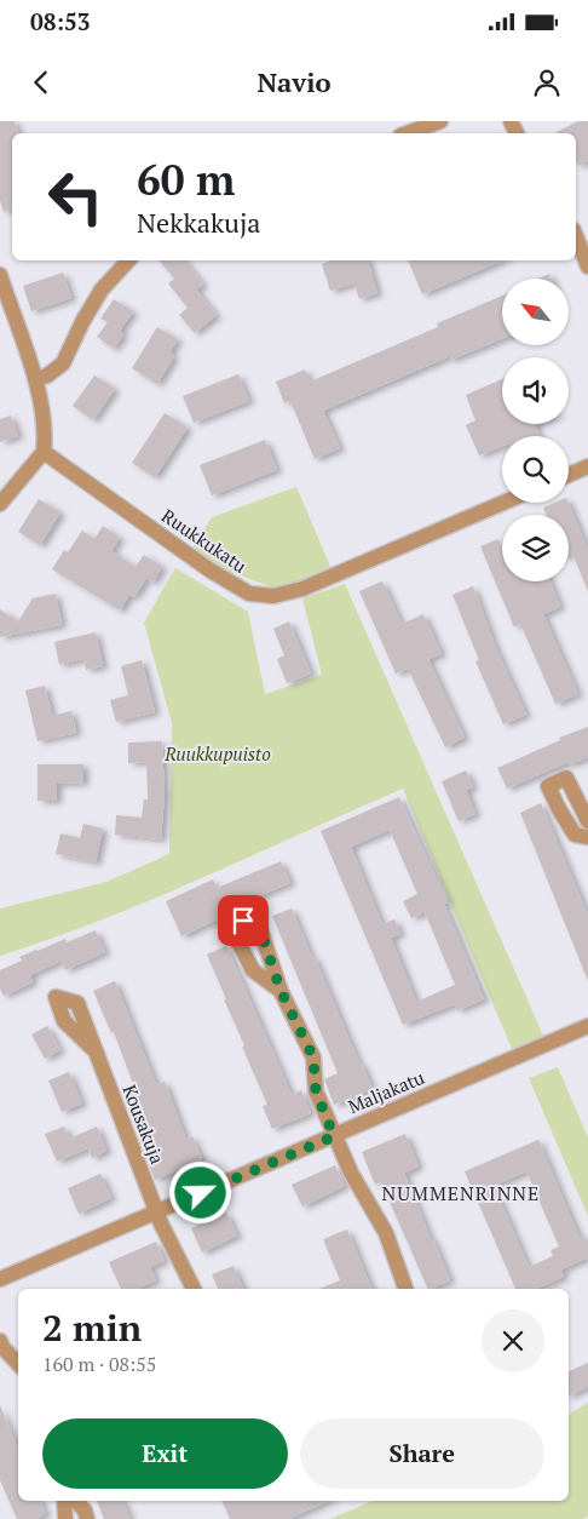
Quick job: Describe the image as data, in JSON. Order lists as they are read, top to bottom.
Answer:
{
  "streets": {
    "street": ["Ruukkukatu", "Maljakatu", "Kousakuja"]
  },
  "crossings": [
    ["Maljakatu", "Kousakuja"]
  ],
  "districts": ["NUMMENRINNE"],
  "parks": ["Ruukkupuisto"],
  "north": "top left",
  "page": {
    "status": "08:53",
    "header": "Navio",
    "turn": ["60 m", "Nekkakuja"],
    "heading": ["2 min", "160 m · 08:55"],
    "buttons": ["Exit", "Share"]
  }
}
